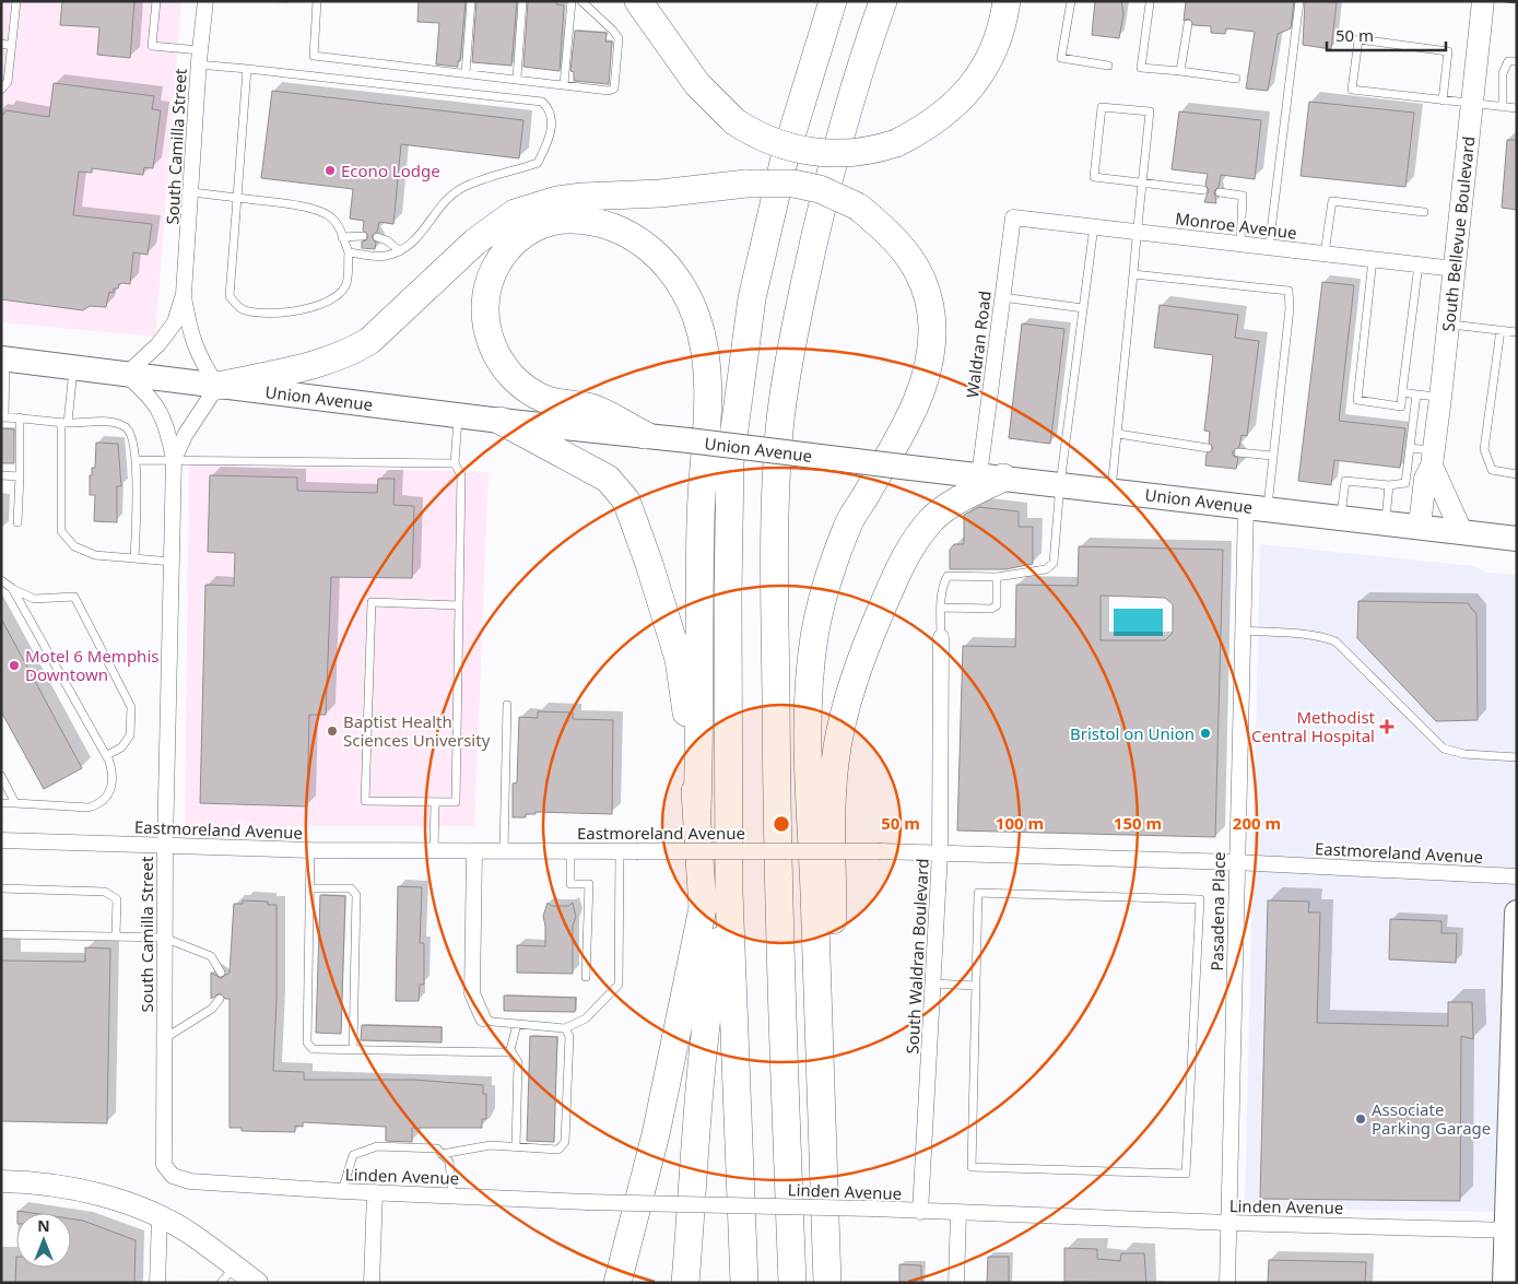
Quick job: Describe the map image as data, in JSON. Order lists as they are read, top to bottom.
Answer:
{
  "streets": {
    "main road": ["Union Avenue"],
    "street": [
      "South Camilla Street",
      "Monroe Avenue",
      "South Bellevue Boulevard",
      "Waldran Road",
      "Eastmoreland Avenue",
      "Pasadena Place",
      "South Waldran Boulevard",
      "Linden Avenue"
    ]
  },
  "crossings": [
    ["South Camilla Street", "Union Avenue"],
    ["South Camilla Street", "Eastmoreland Avenue"],
    ["South Camilla Street", "Linden Avenue"],
    ["Monroe Avenue", "South Bellevue Boulevard"],
    ["Monroe Avenue", "Waldran Road"],
    ["South Bellevue Boulevard", "Union Avenue"],
    ["Waldran Road", "Union Avenue"],
    ["Union Avenue", "Pasadena Place"],
    ["Eastmoreland Avenue", "Pasadena Place"],
    ["Eastmoreland Avenue", "South Waldran Boulevard"],
    ["Pasadena Place", "Linden Avenue"],
    ["South Waldran Boulevard", "Linden Avenue"]
  ],
  "places": {
    "other": [
      "Econo Lodge",
      "Motel 6 Memphis Downtown",
      "Baptist Health Sciences University",
      "Bristol on Union",
      "Associate Parking Garage"
    ],
    "health": ["Methodist Central Hospital"]
  },
  "scale_bar": "50 m",
  "north": "top",
  "rings": [
    "50 m",
    "100 m",
    "150 m",
    "200 m"
  ]
}
